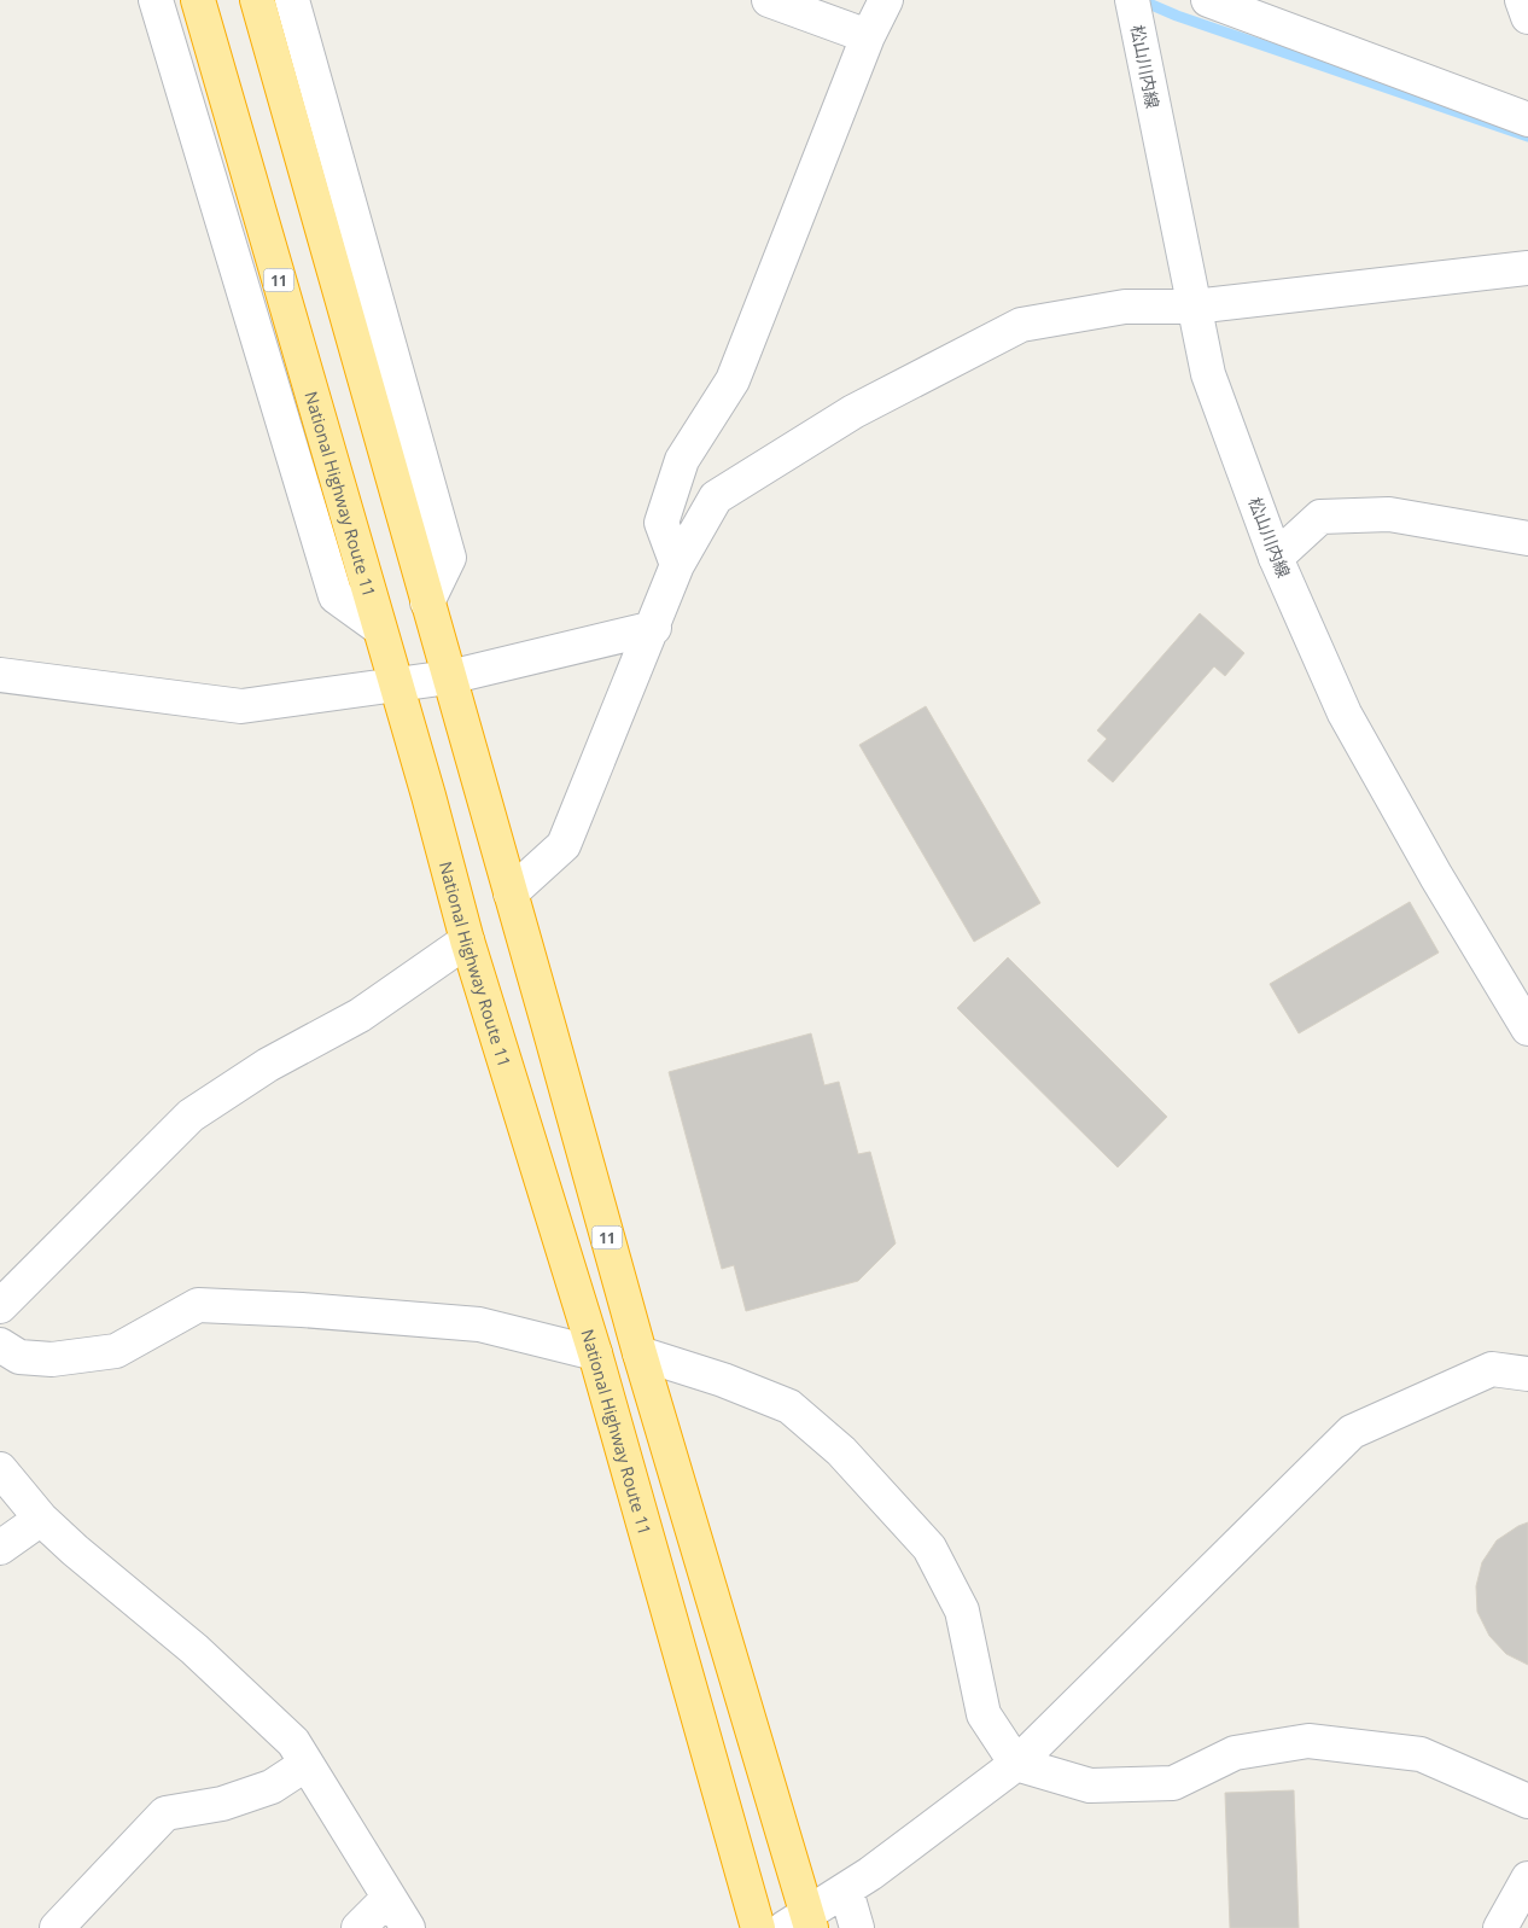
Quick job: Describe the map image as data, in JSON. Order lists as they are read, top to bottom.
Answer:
{
  "streets": {
    "highway": ["11", "National Highway Route 11"],
    "street": ["松山川内線"]
  }
}
